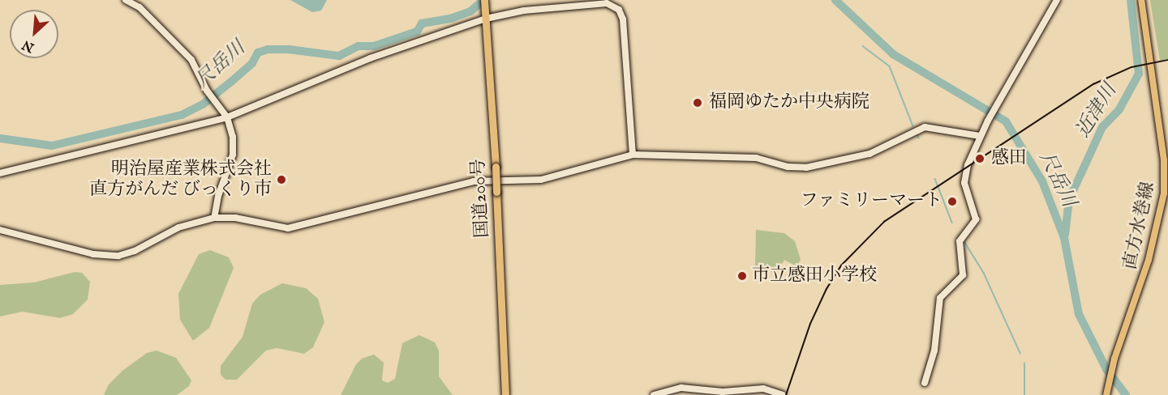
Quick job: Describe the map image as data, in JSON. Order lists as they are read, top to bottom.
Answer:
{
  "streets": {
    "highway": ["国道200号"],
    "main road": ["直方水巻線"]
  },
  "water": ["尺岳川", "近津川"],
  "places": [
    "福岡ゆたか中央病院",
    "感田",
    "明治屋産業株式会社 直方がんだ びっくり市",
    "ファミリーマート",
    "市立感田小学校"
  ],
  "north": "bottom left"
}
